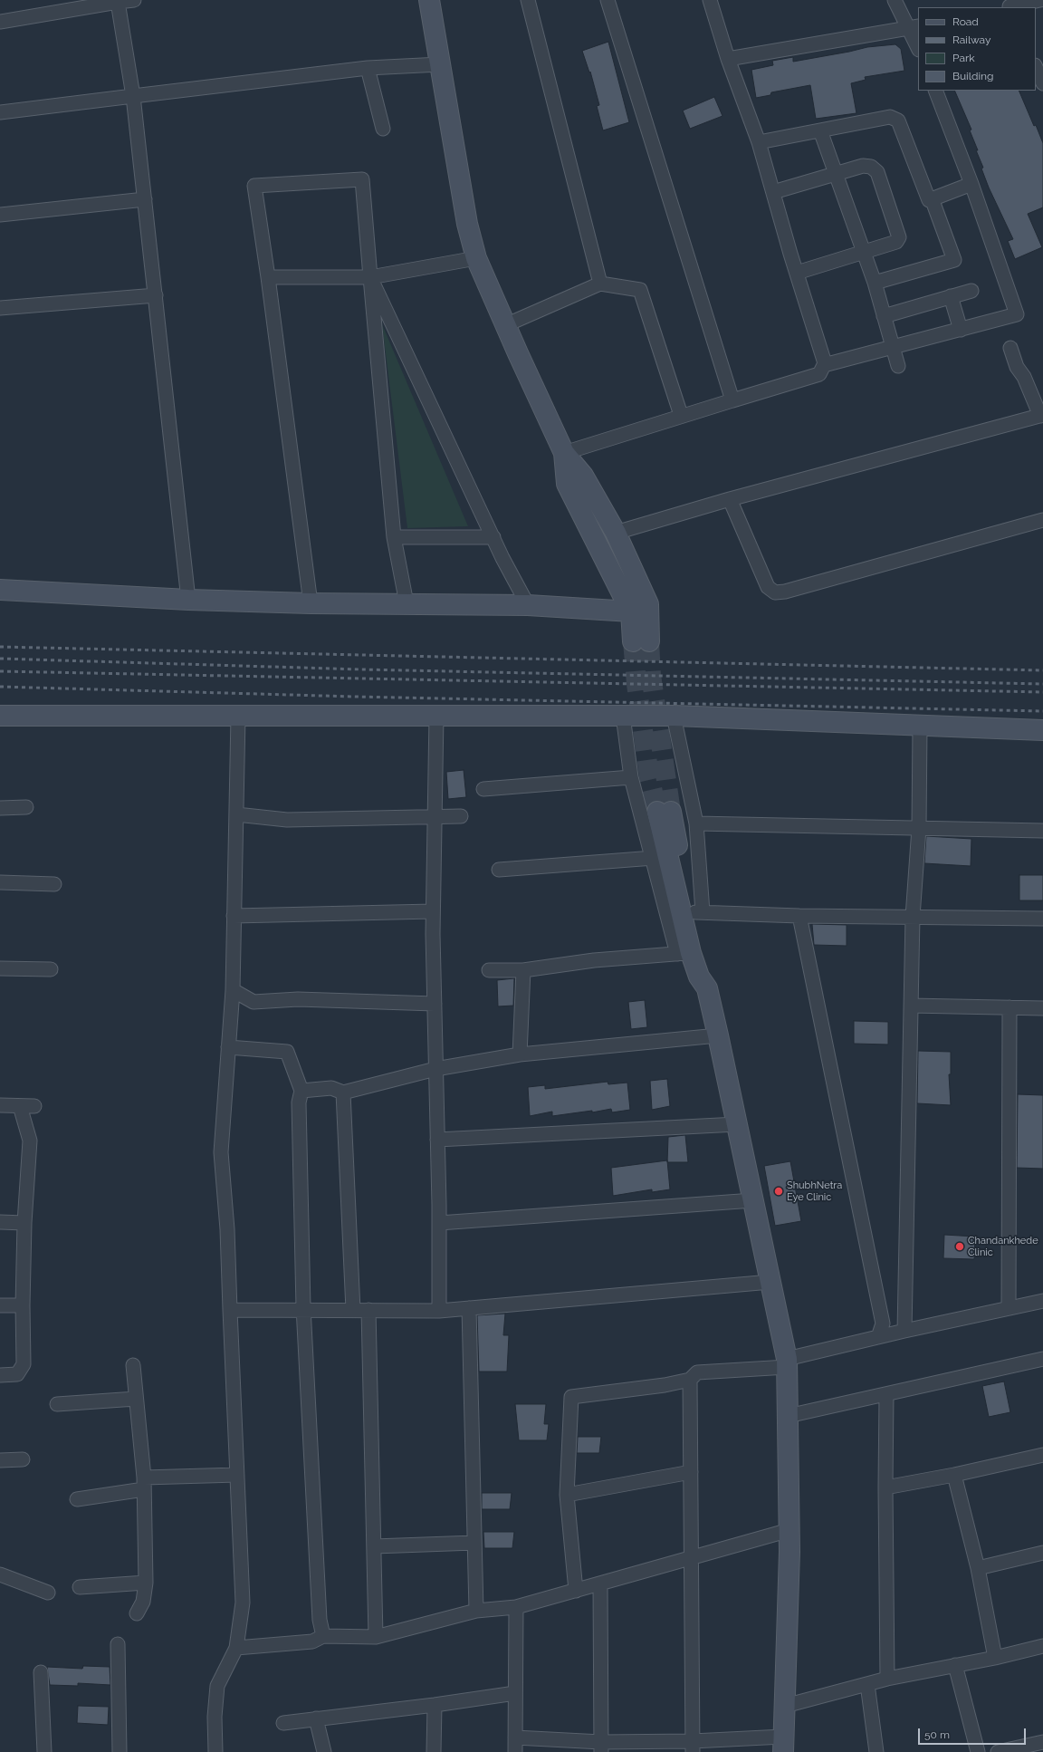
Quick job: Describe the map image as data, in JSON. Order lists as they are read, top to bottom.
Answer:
{
  "places": ["ShubhNetra Eye Clinic", "Chandankhede Clinic"],
  "legend": [
    "Road",
    "Railway",
    "Park",
    "Building"
  ],
  "scale_bar": "50 m"
}
